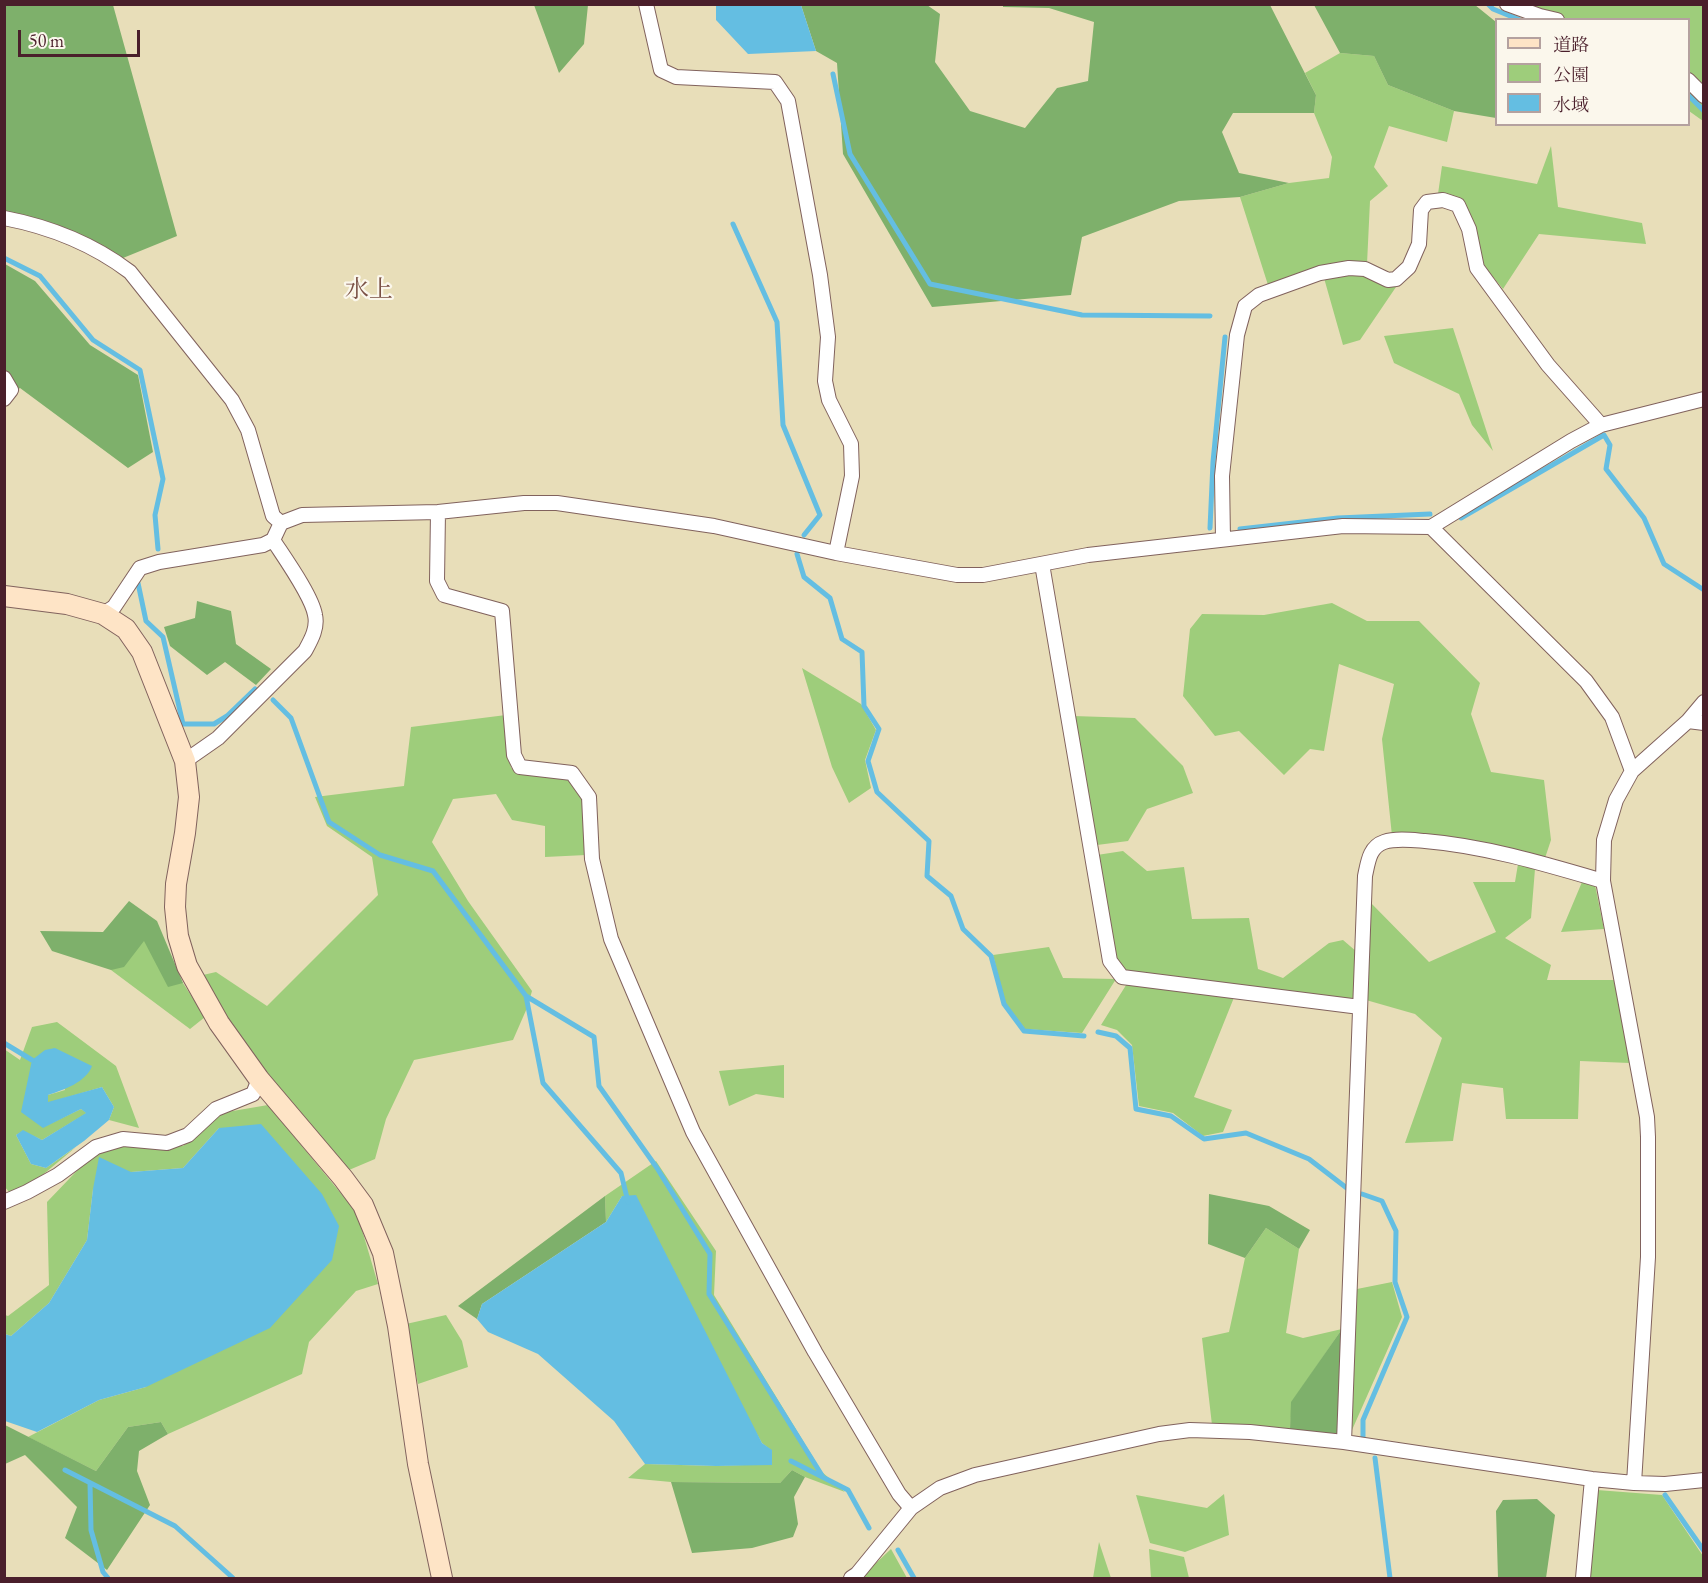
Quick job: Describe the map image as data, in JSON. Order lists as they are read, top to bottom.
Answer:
{
  "districts": ["水上"],
  "legend": ["道路", "公園", "水域"],
  "scale_bar": "50 m"
}
